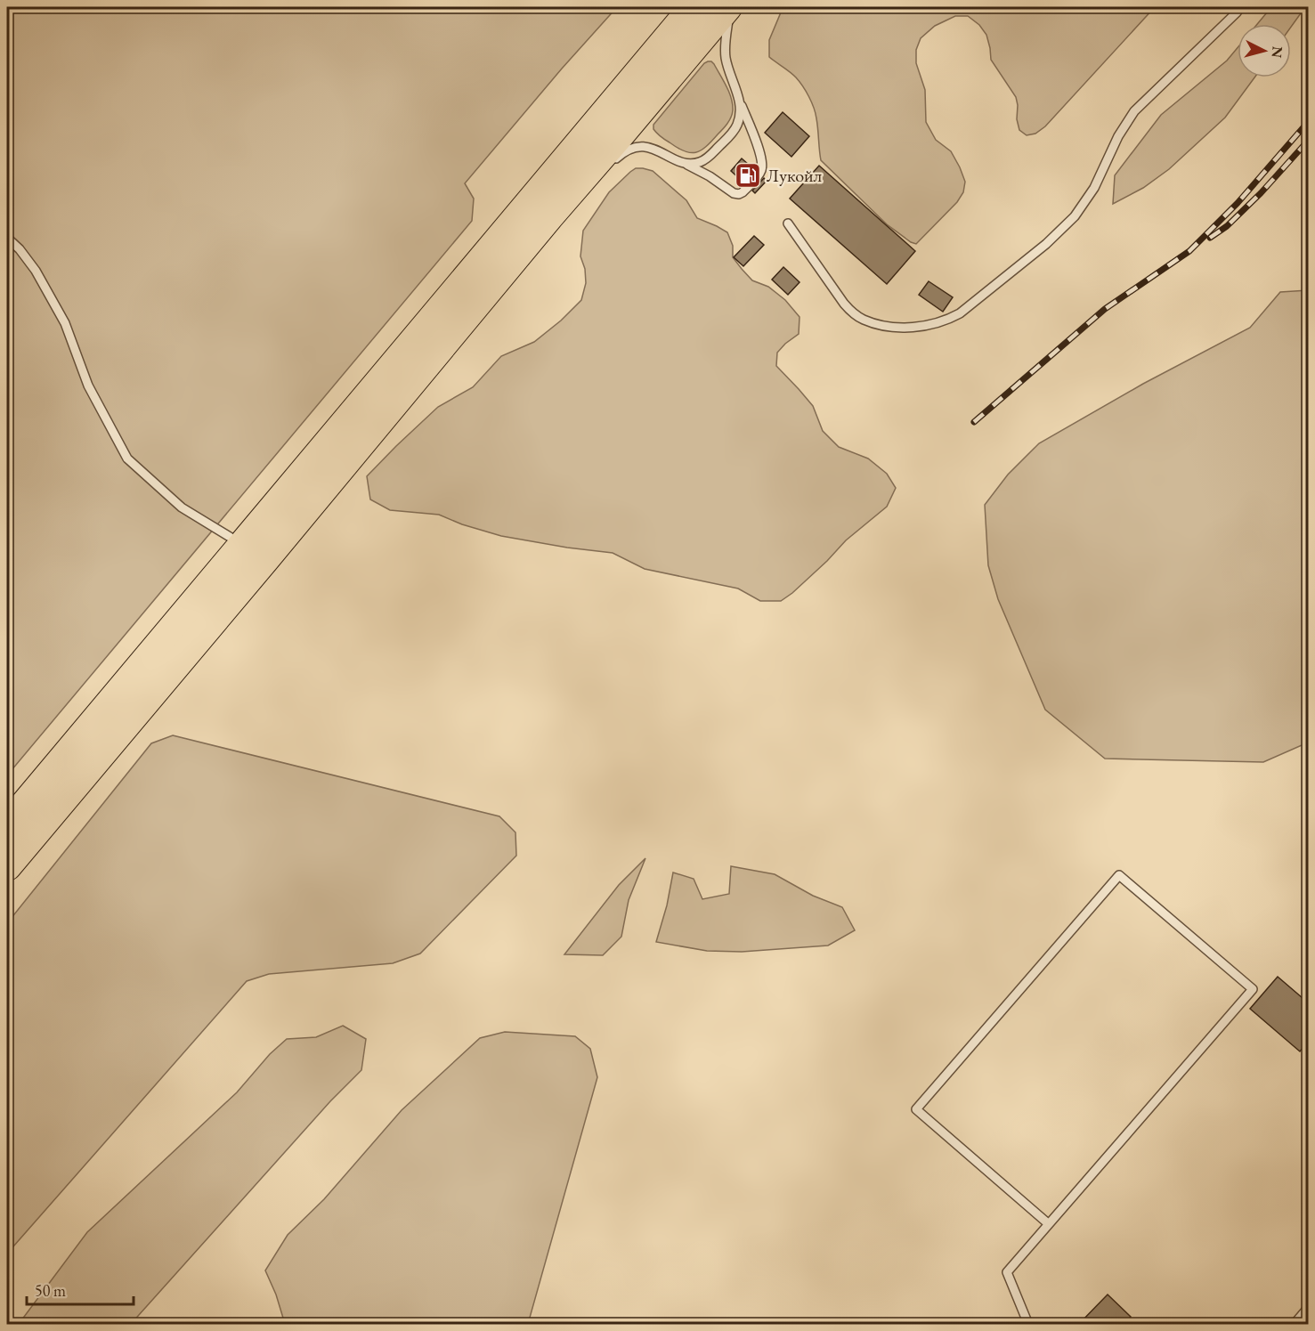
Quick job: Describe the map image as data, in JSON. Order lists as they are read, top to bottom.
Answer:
{
  "places": {
    "fuel station": ["Лукойл"]
  },
  "scale_bar": "50 m",
  "north": "right"
}
